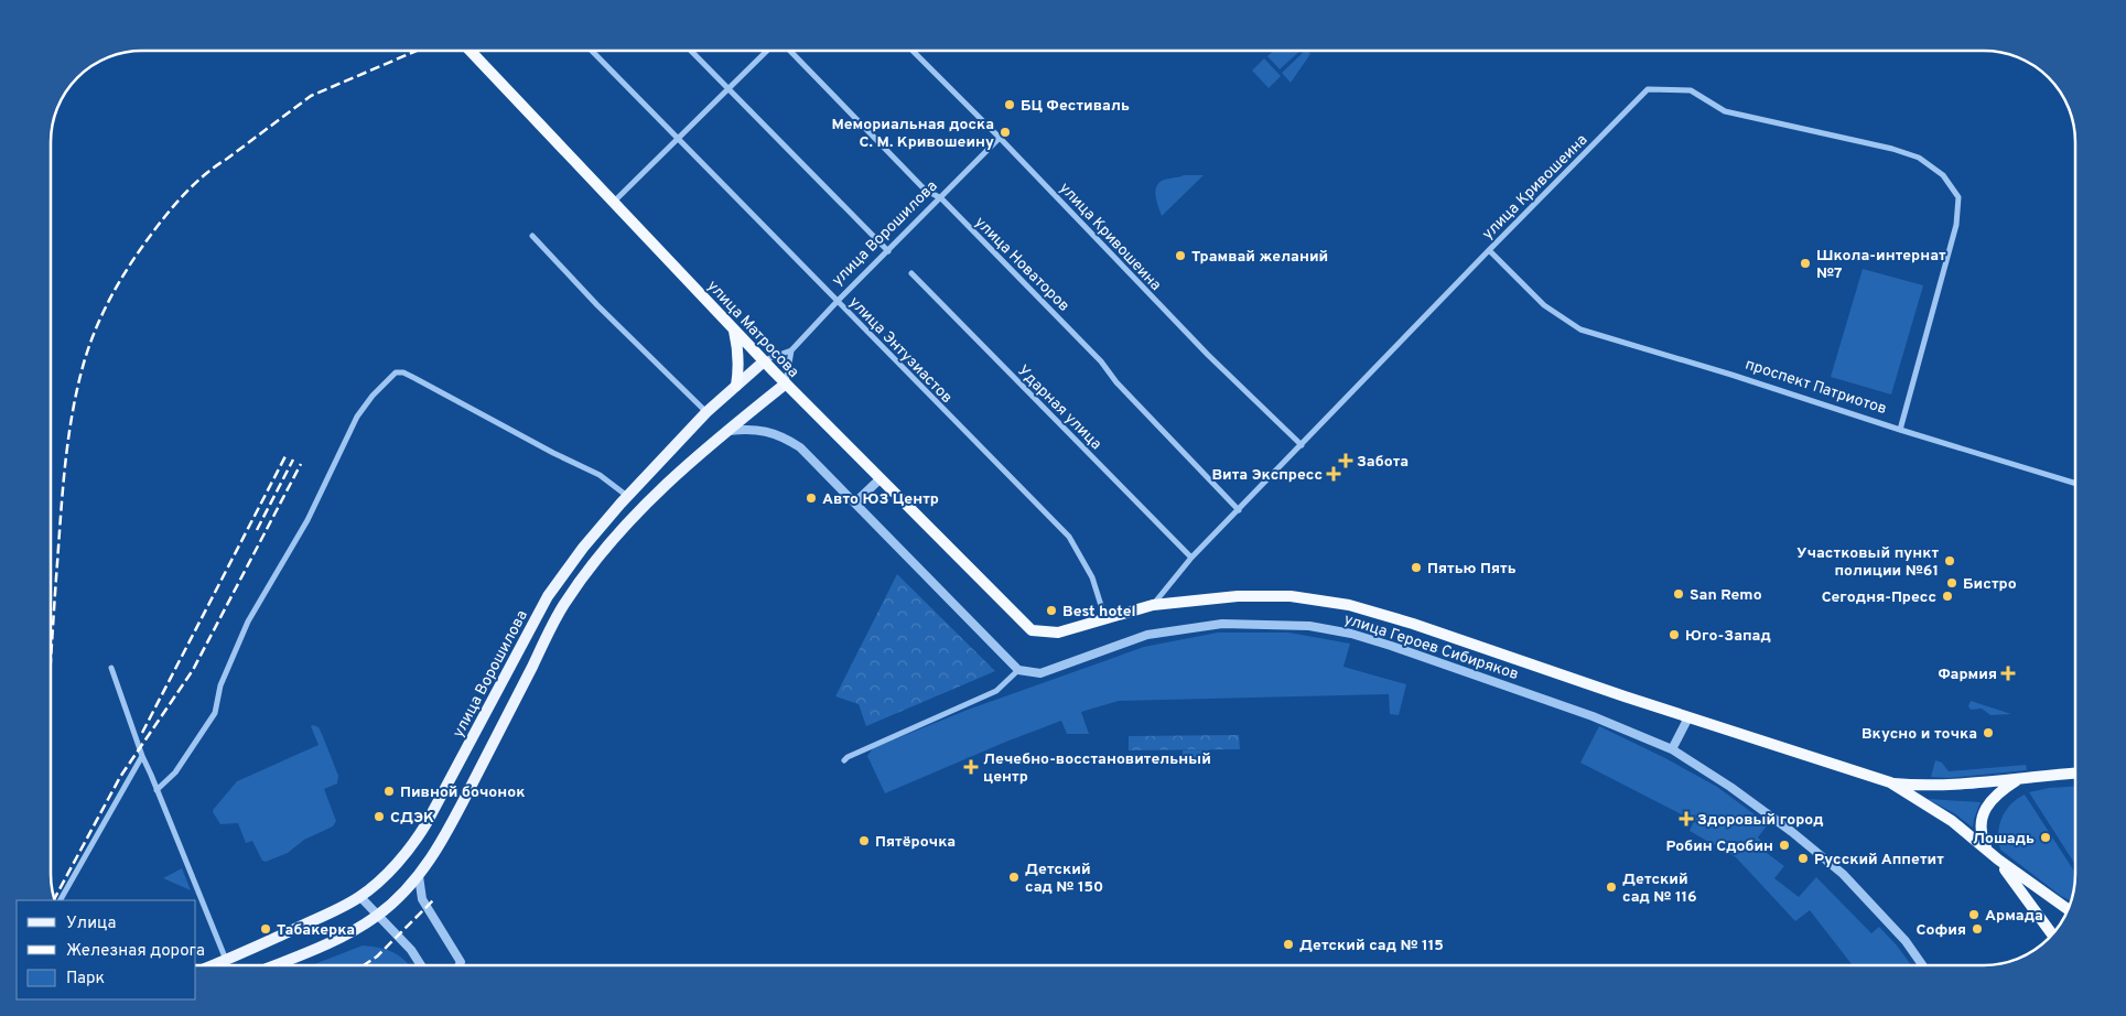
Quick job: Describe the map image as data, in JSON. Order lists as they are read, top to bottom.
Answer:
{
  "streets": {
    "highway": ["улица Матросова", "улица Героев Сибиряков"],
    "main road": ["улица Ворошилова"],
    "street": [
      "улица Кривошеина",
      "улица Новаторов",
      "улица Энтузиастов",
      "проспект Патриотов",
      "Ударная улица"
    ]
  },
  "crossings": [
    ["улица Кривошеина", "улица Ворошилова"],
    ["улица Кривошеина", "улица Новаторов"],
    ["улица Кривошеина", "проспект Патриотов"],
    ["улица Кривошеина", "Ударная улица"],
    ["улица Кривошеина", "улица Героев Сибиряков"],
    ["улица Ворошилова", "улица Новаторов"],
    ["улица Ворошилова", "улица Матросова"],
    ["улица Ворошилова", "улица Энтузиастов"],
    ["улица Матросова", "улица Героев Сибиряков"],
    ["улица Энтузиастов", "улица Героев Сибиряков"]
  ],
  "places": {
    "other": [
      "БЦ Фестиваль",
      "Мемориальная доска С. М. Кривошеину",
      "Трамвай желаний",
      "Школа-интернат №7",
      "Авто ЮЗ Центр",
      "Участковый пункт полиции №61",
      "Пятью Пять",
      "Бистро",
      "San Remo",
      "Сегодня-Пресс",
      "Best hotel",
      "Юго-Запад",
      "Вкусно и точка",
      "Пивной бочонок",
      "СДЭК",
      "Лошадь",
      "Пятёрочка",
      "Робин Сдобин",
      "Русский Аппетит",
      "Детский сад № 150",
      "Детский сад № 116",
      "Армада",
      "Табакерка",
      "София",
      "Детский сад № 115"
    ],
    "health": [
      "Забота",
      "Вита Экспресс",
      "Фармия",
      "Лечебно-восстановительный центр",
      "Здоровый город"
    ]
  },
  "legend": ["Улица", "Железная дорога", "Парк"]
}
